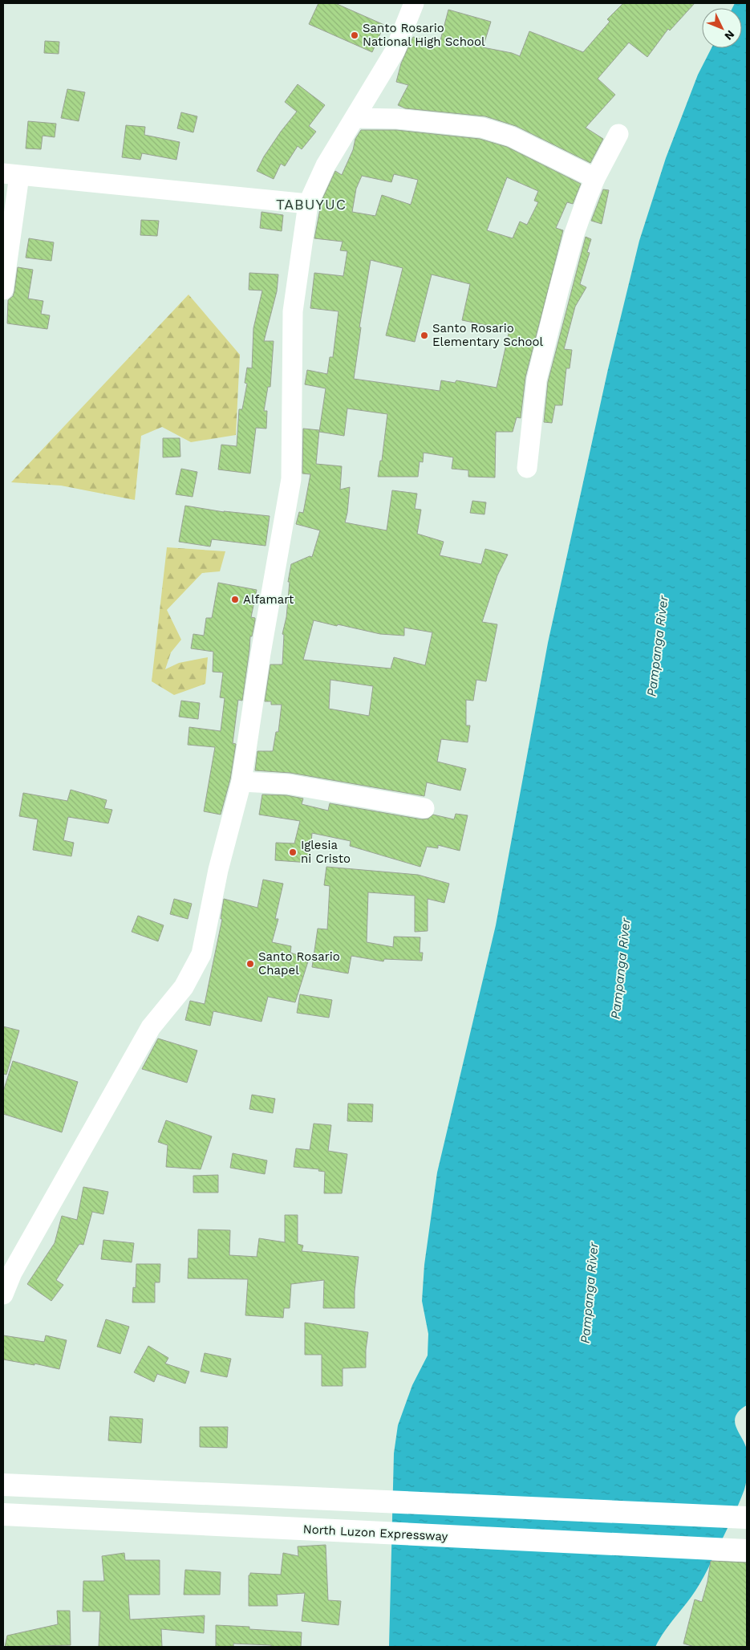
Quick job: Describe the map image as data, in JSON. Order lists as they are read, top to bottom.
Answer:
{
  "streets": {
    "highway": ["North Luzon Expressway"]
  },
  "districts": ["TABUYUC"],
  "water": ["Pampanga River"],
  "places": [
    "Santo Rosario National High School",
    "Santo Rosario Elementary School",
    "Alfamart",
    "Iglesia ni Cristo",
    "Santo Rosario Chapel"
  ],
  "north": "bottom right"
}
